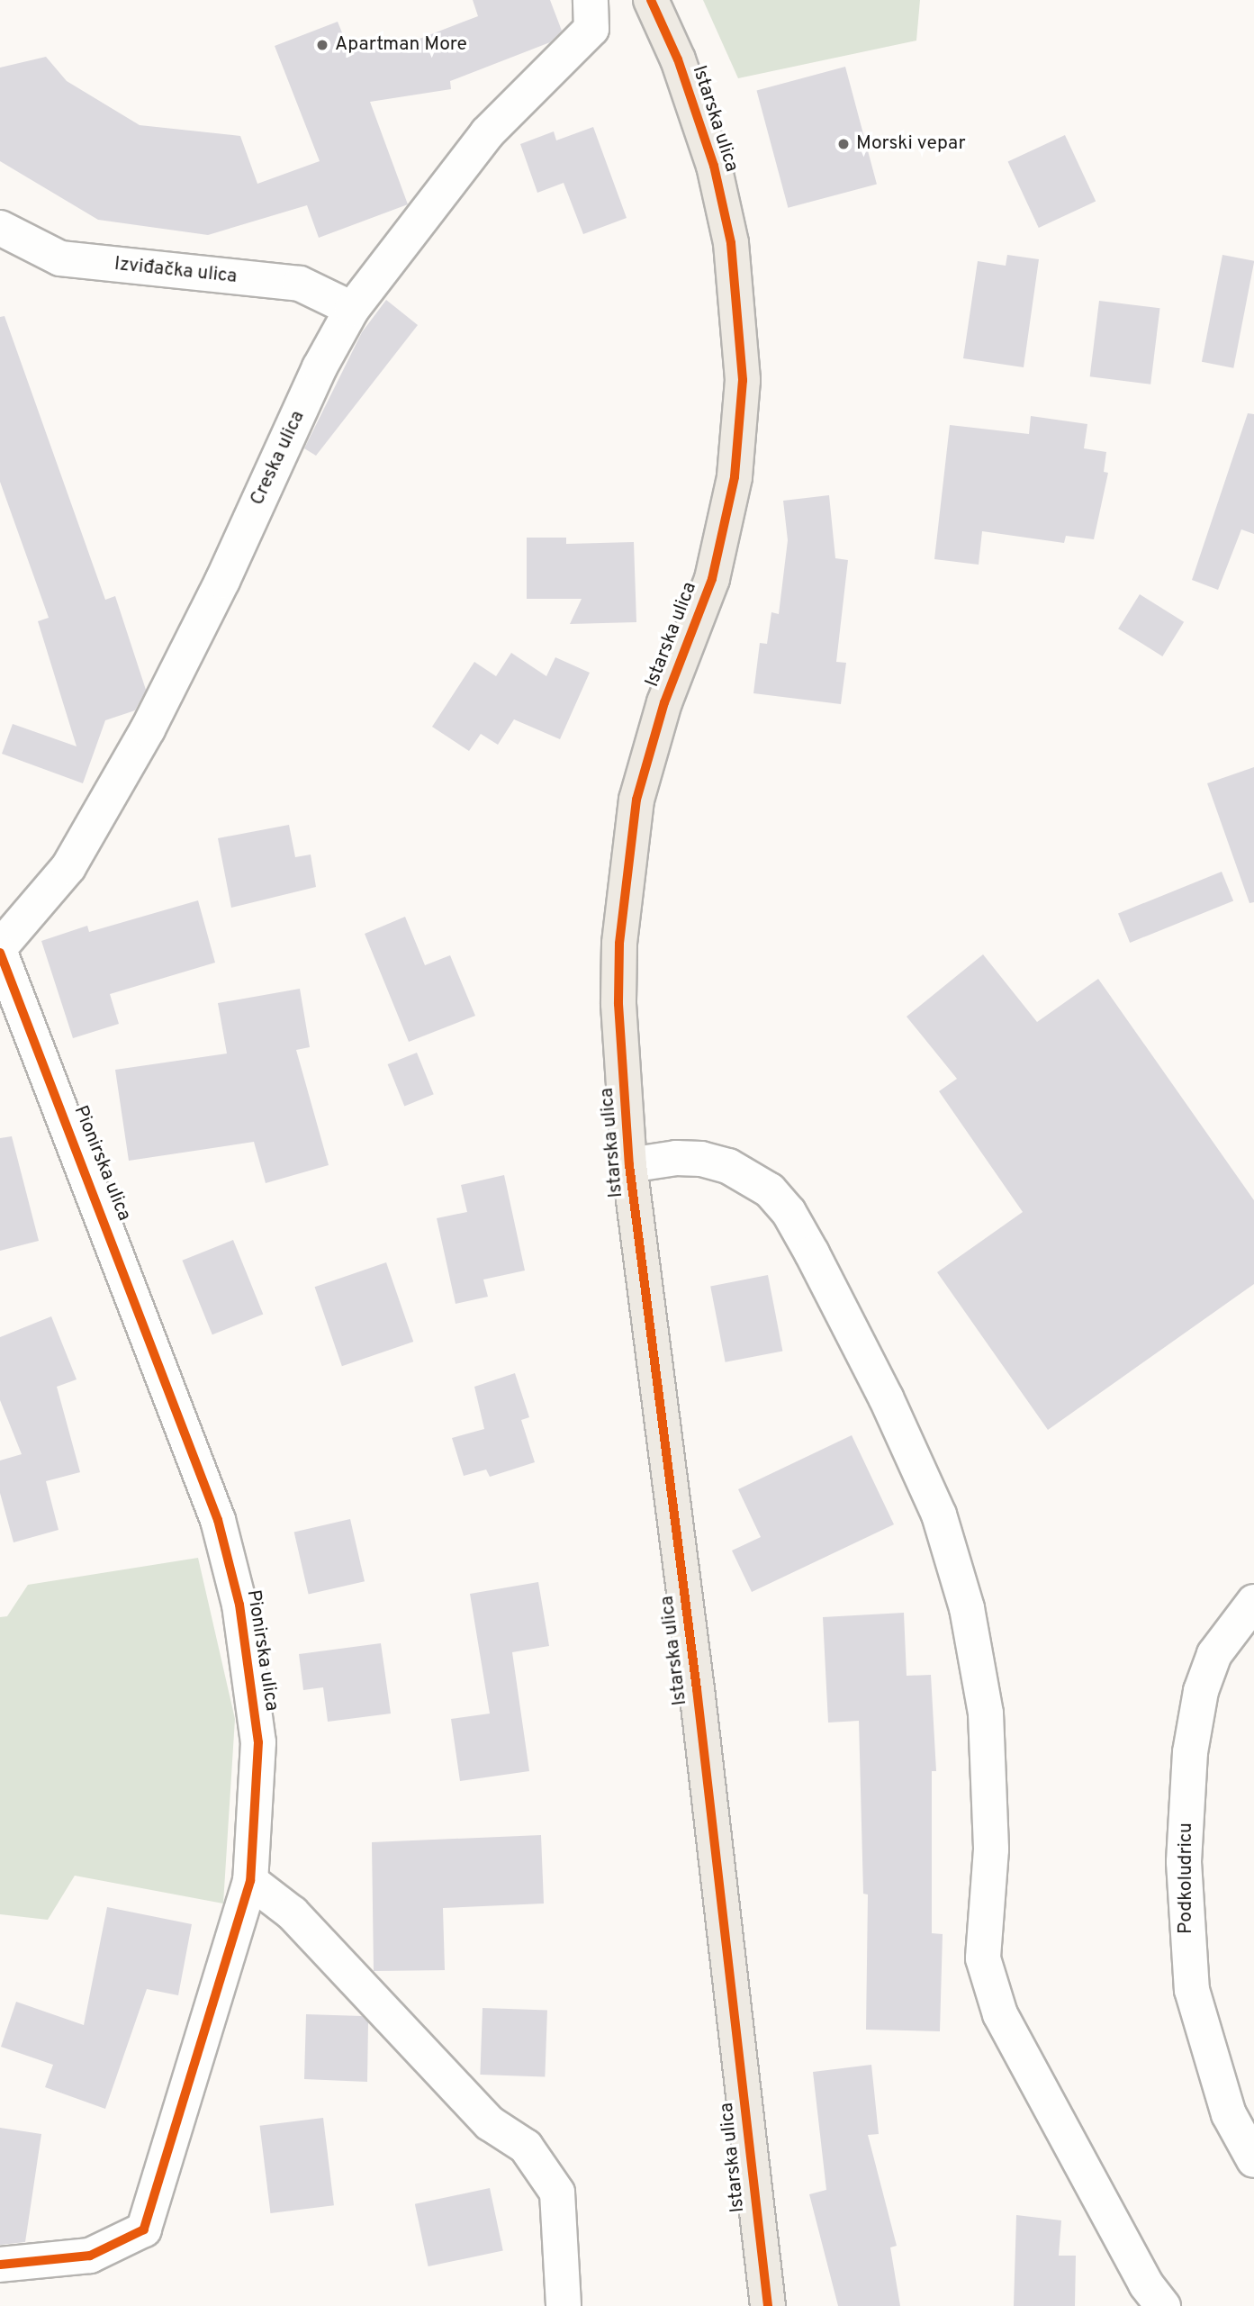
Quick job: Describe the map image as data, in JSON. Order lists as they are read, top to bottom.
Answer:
{
  "streets": {
    "main road": ["Istarska ulica"],
    "street": [
      "Izviđačka ulica",
      "Creska ulica",
      "Pionirska ulica",
      "Podkoludricu"
    ]
  },
  "crossings": [
    ["Izviđačka ulica", "Creska ulica"],
    ["Creska ulica", "Pionirska ulica"]
  ],
  "places": ["Apartman More", "Morski vepar"]
}
